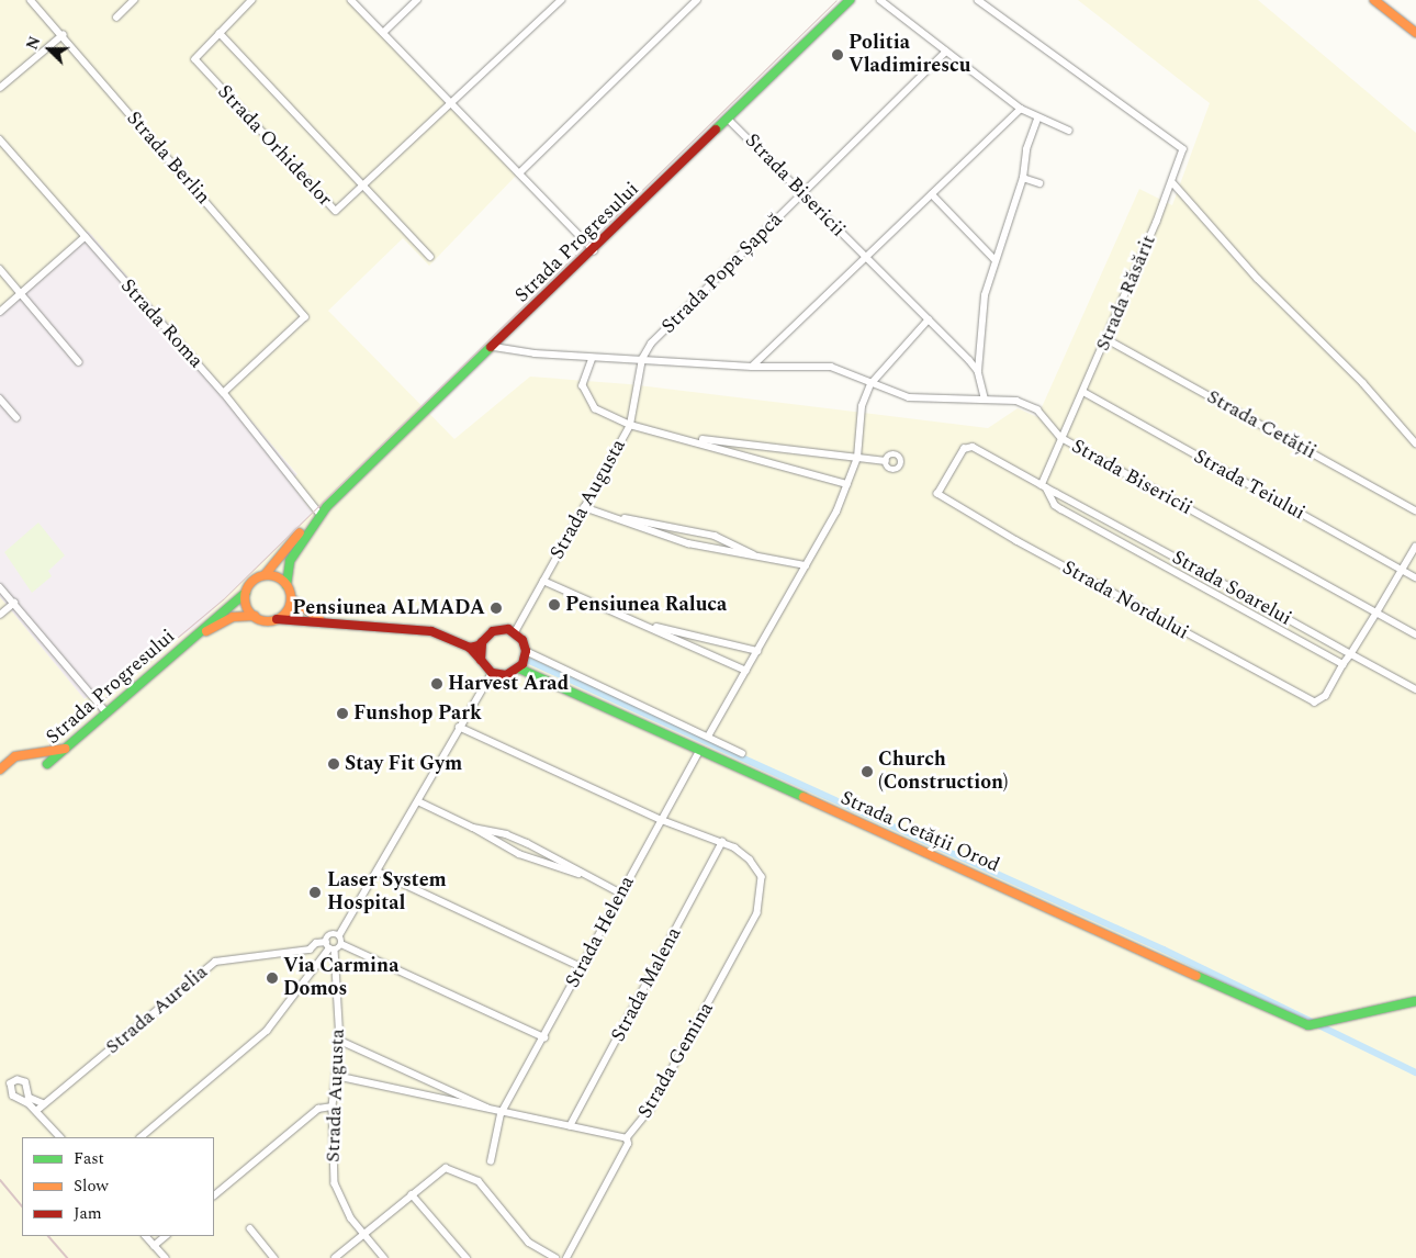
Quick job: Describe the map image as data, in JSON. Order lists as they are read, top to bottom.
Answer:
{
  "streets": {
    "main road": ["Strada Progresului", "Strada Cetății Orod"],
    "street": [
      "Strada Orhideelor",
      "Strada Berlin",
      "Strada Bisericii",
      "Strada Popa Șapcă",
      "Strada Răsărit",
      "Strada Roma",
      "Strada Cetății",
      "Strada Teiului",
      "Strada Augusta",
      "Strada Soarelui",
      "Strada Nordului",
      "Strada Helena",
      "Strada Malena",
      "Strada Aurelia",
      "Strada Gemina"
    ]
  },
  "crossings": [
    ["Strada Berlin", "Strada Roma"],
    ["Strada Bisericii", "Strada Progresului"],
    ["Strada Bisericii", "Strada Popa Șapcă"],
    ["Strada Bisericii", "Strada Răsărit"],
    ["Strada Bisericii", "Strada Nordului"],
    ["Strada Progresului", "Strada Roma"],
    ["Strada Popa Șapcă", "Strada Augusta"],
    ["Strada Răsărit", "Strada Cetății"],
    ["Strada Răsărit", "Strada Teiului"],
    ["Strada Răsărit", "Strada Soarelui"],
    ["Strada Teiului", "Strada Nordului"],
    ["Strada Augusta", "Strada Cetății Orod"],
    ["Strada Augusta", "Strada Aurelia"],
    ["Strada Augusta", "Strada Gemina"],
    ["Strada Soarelui", "Strada Nordului"],
    ["Strada Cetății Orod", "Strada Helena"],
    ["Strada Helena", "Strada Gemina"],
    ["Strada Malena", "Strada Gemina"]
  ],
  "places": [
    "Politia Vladimirescu",
    "Pensiunea Raluca",
    "Pensiunea ALMADA",
    "Harvest Arad",
    "Funshop Park",
    "Stay Fit Gym",
    "Church (Construction)",
    "Laser System Hospital",
    "Via Carmina Domos"
  ],
  "legend": ["Fast", "Slow", "Jam"],
  "north": "left"
}
